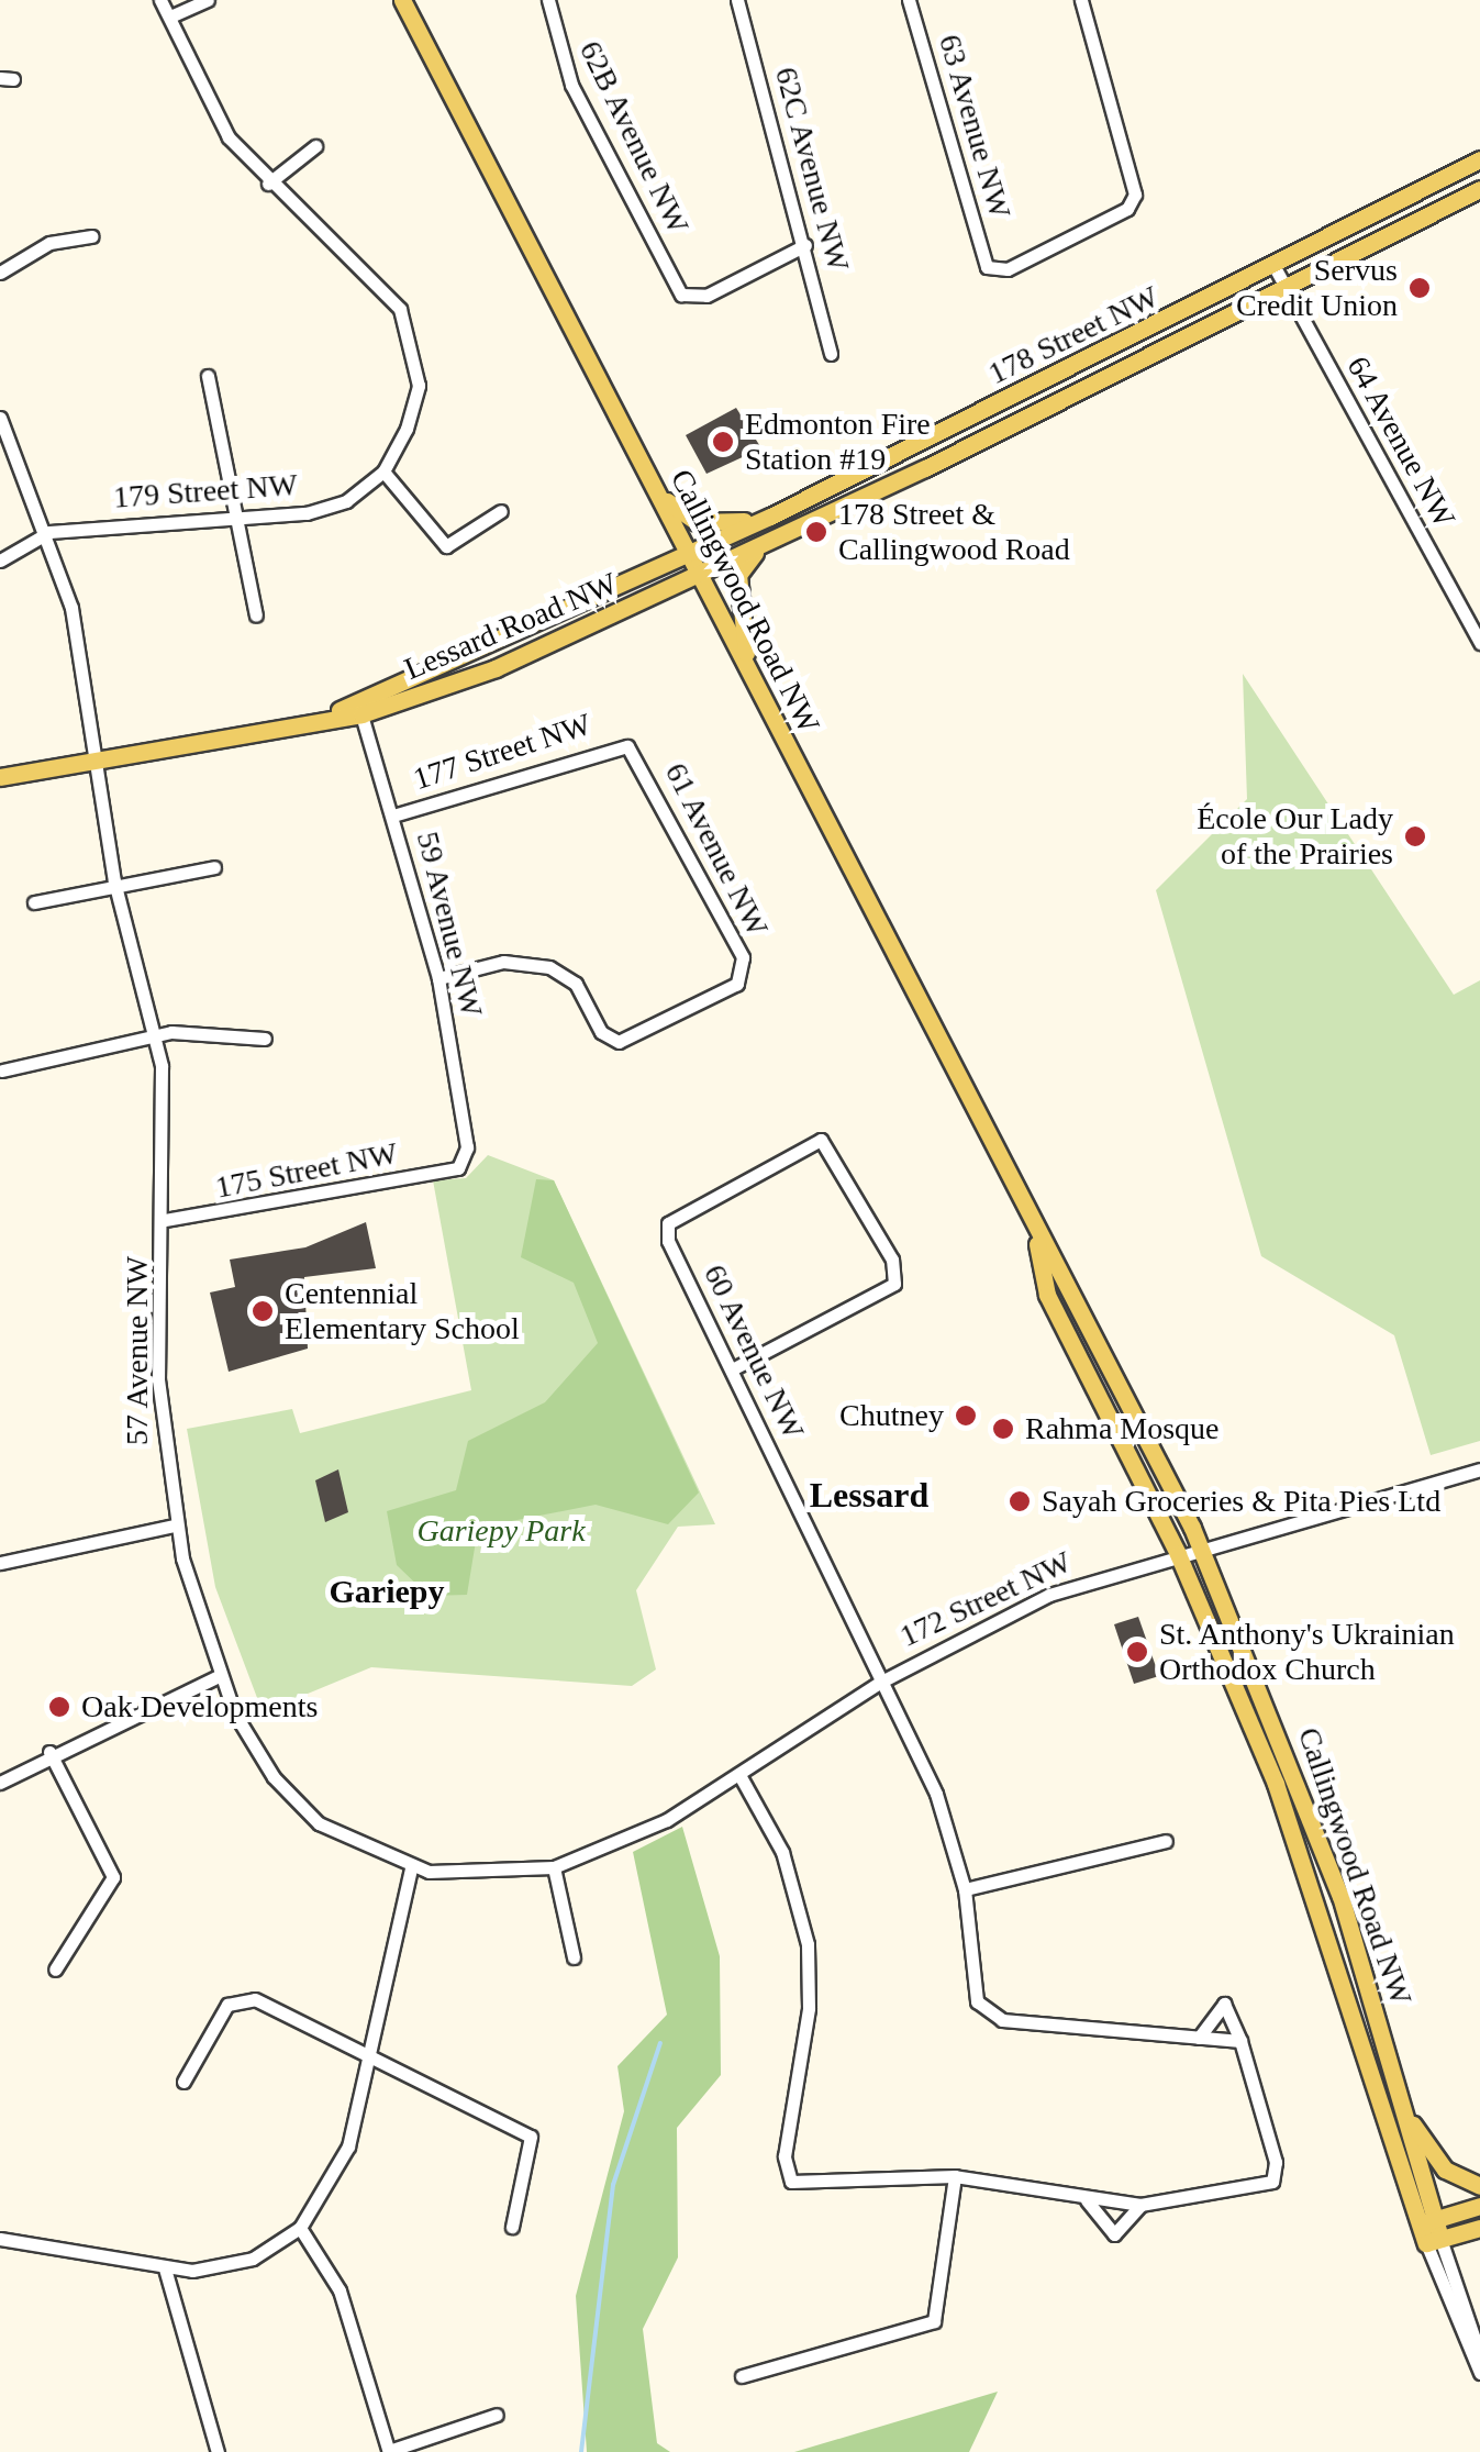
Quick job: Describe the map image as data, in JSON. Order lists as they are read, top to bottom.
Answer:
{
  "streets": {
    "main road": ["178 Street NW", "Callingwood Road NW", "Lessard Road NW"],
    "street": [
      "63 Avenue NW",
      "62B Avenue NW",
      "62C Avenue NW",
      "64 Avenue NW",
      "179 Street NW",
      "177 Street NW",
      "61 Avenue NW",
      "59 Avenue NW",
      "175 Street NW",
      "57 Avenue NW",
      "60 Avenue NW",
      "172 Street NW"
    ]
  },
  "crossings": [
    ["62B Avenue NW", "62C Avenue NW"],
    ["178 Street NW", "64 Avenue NW"],
    ["178 Street NW", "Callingwood Road NW"],
    ["178 Street NW", "Lessard Road NW"],
    ["179 Street NW", "57 Avenue NW"],
    ["Callingwood Road NW", "Lessard Road NW"],
    ["Callingwood Road NW", "172 Street NW"],
    ["Lessard Road NW", "59 Avenue NW"],
    ["Lessard Road NW", "57 Avenue NW"],
    ["177 Street NW", "61 Avenue NW"],
    ["177 Street NW", "59 Avenue NW"],
    ["61 Avenue NW", "59 Avenue NW"],
    ["59 Avenue NW", "175 Street NW"],
    ["175 Street NW", "57 Avenue NW"],
    ["57 Avenue NW", "172 Street NW"],
    ["60 Avenue NW", "172 Street NW"]
  ],
  "districts": ["Lessard", "Gariepy"],
  "parks": ["Gariepy Park"],
  "places": [
    "Servus Credit Union",
    "Edmonton Fire Station #19",
    "178 Street & Callingwood Road",
    "École Our Lady of the Prairies",
    "Centennial Elementary School",
    "Chutney",
    "Rahma Mosque",
    "Sayah Groceries & Pita Pies Ltd",
    "St. Anthony's Ukrainian Orthodox Church",
    "Oak Developments"
  ]
}
